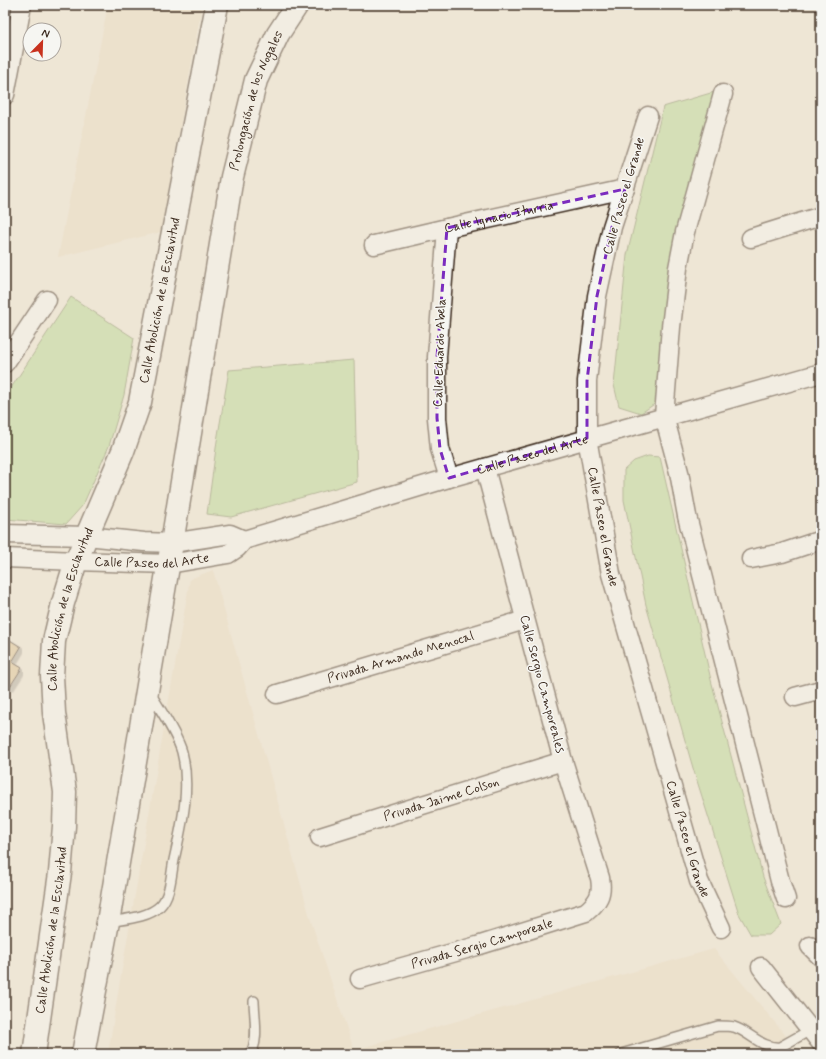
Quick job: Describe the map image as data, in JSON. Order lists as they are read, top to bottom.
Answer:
{
  "streets": {
    "main road": ["Prolongación de los Nogales", "Calle Abolición de la Esclavitud"],
    "street": [
      "Calle Paseo el Grande",
      "Calle Ignacio Iturria",
      "Calle Eduardo Abela",
      "Calle Paseo del Arte",
      "Privada Armando Menocal",
      "Calle Sergio Camporeales",
      "Privada Jaime Colson",
      "Privada Sergio Camporeale"
    ]
  },
  "crossings": [
    ["Prolongación de los Nogales", "Calle Paseo del Arte"],
    ["Calle Paseo el Grande", "Calle Ignacio Iturria"],
    ["Calle Paseo el Grande", "Calle Paseo del Arte"],
    ["Calle Ignacio Iturria", "Calle Eduardo Abela"],
    ["Calle Abolición de la Esclavitud", "Calle Paseo del Arte"],
    ["Calle Eduardo Abela", "Calle Paseo del Arte"],
    ["Calle Paseo del Arte", "Calle Sergio Camporeales"],
    ["Privada Armando Menocal", "Calle Sergio Camporeales"],
    ["Calle Sergio Camporeales", "Privada Jaime Colson"],
    ["Calle Sergio Camporeales", "Privada Sergio Camporeale"]
  ],
  "north": "top right"
}
